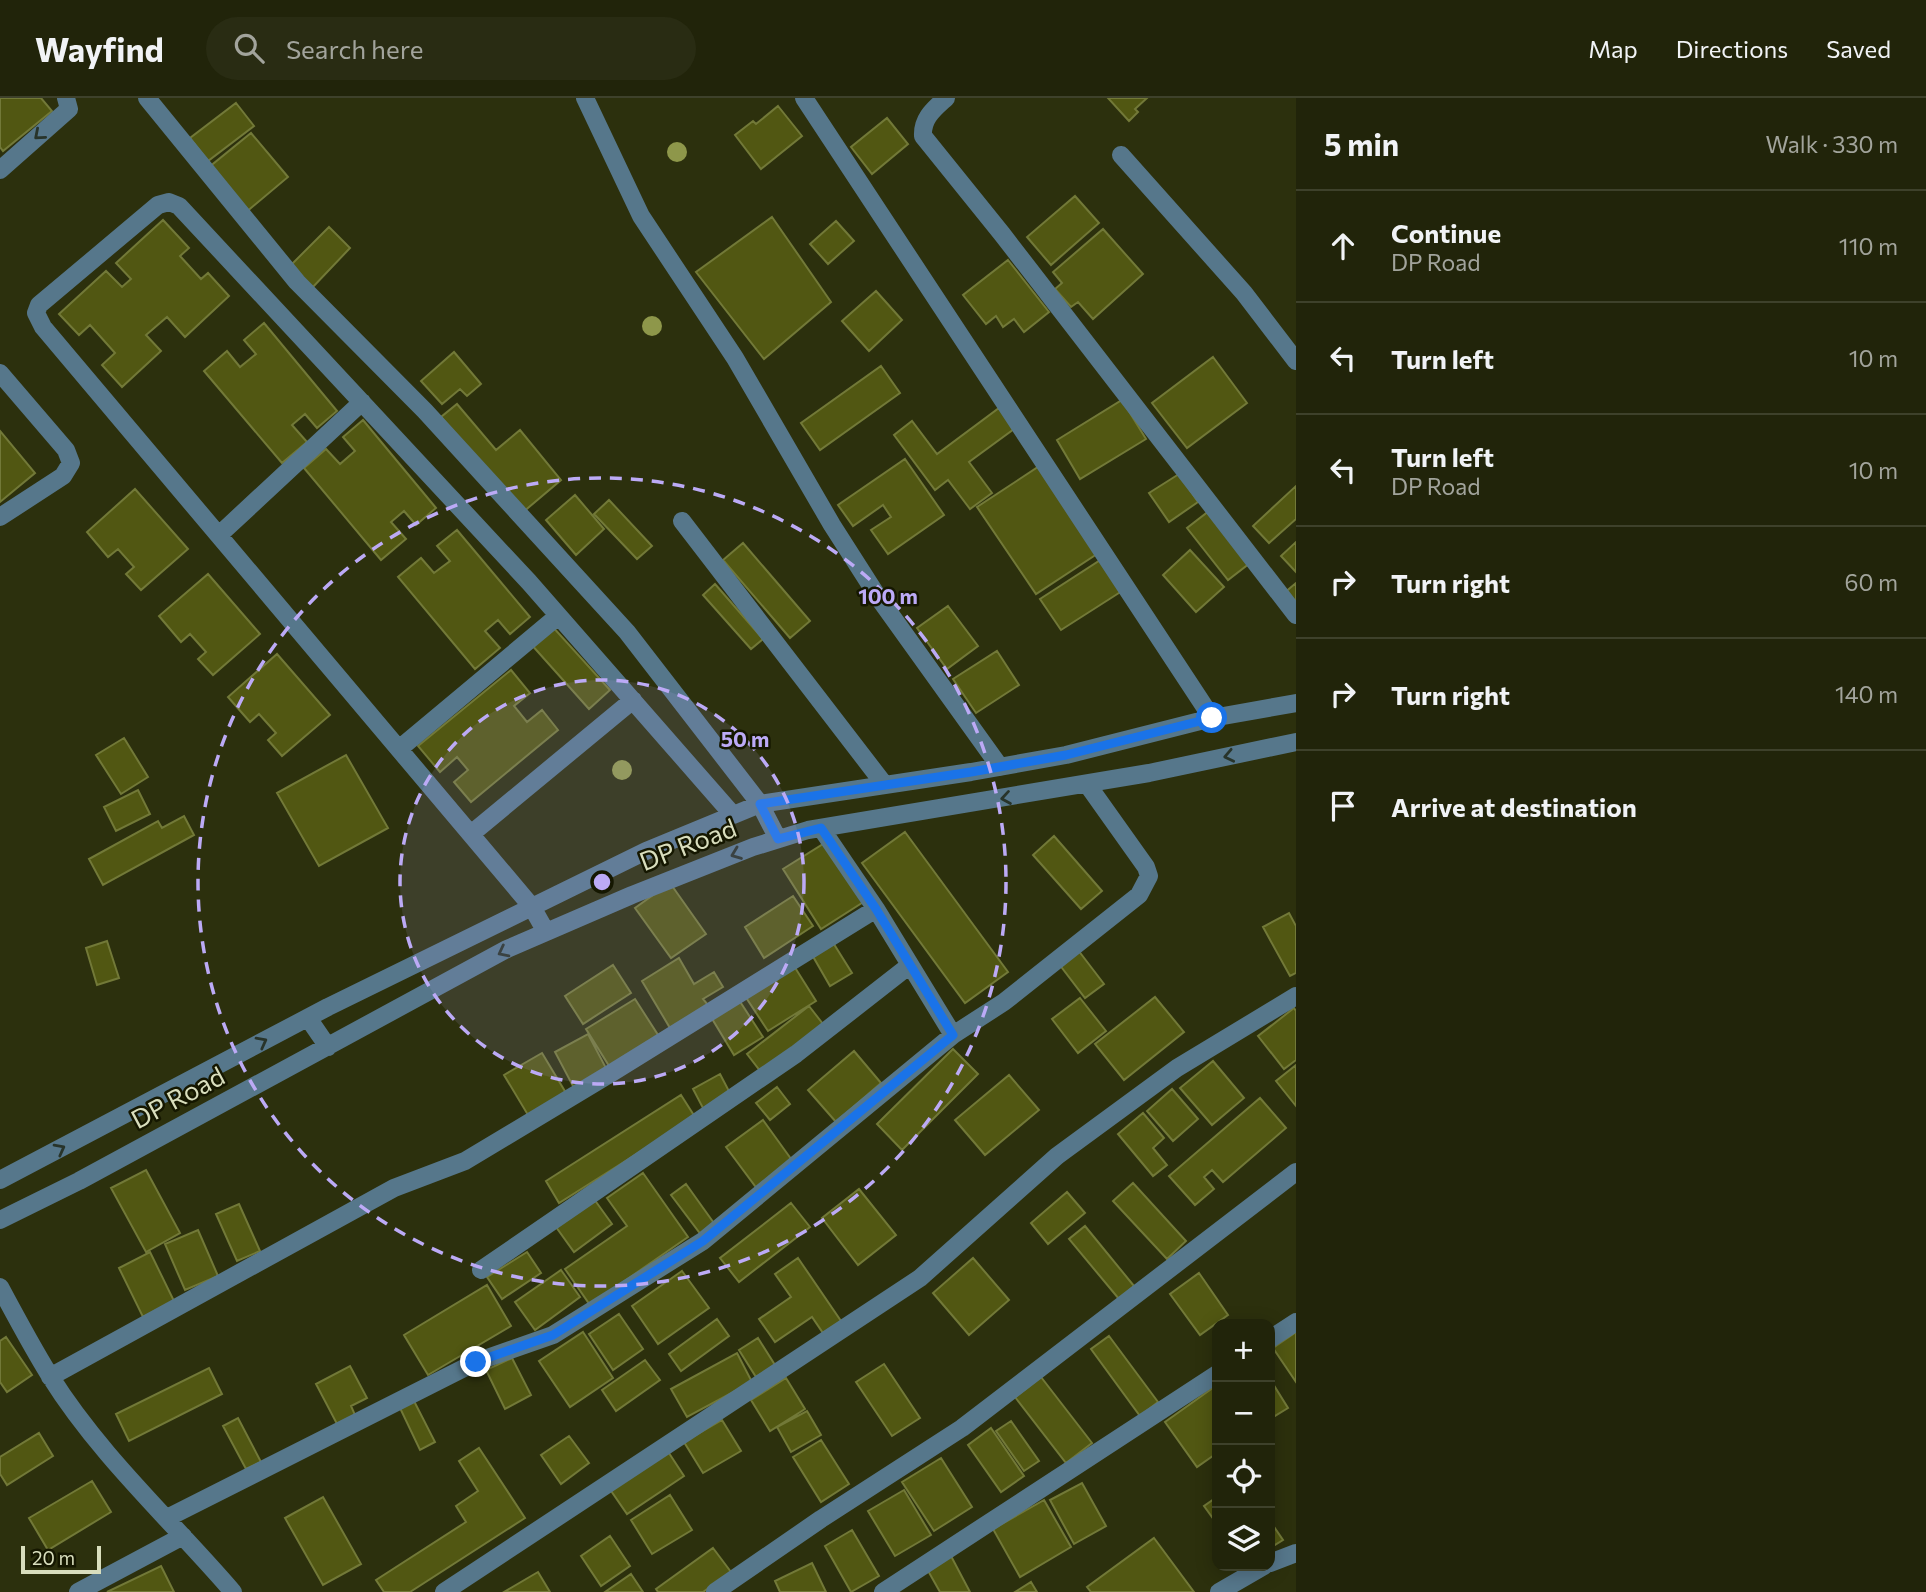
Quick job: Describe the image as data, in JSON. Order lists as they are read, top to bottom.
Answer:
{
  "streets": {
    "street": ["DP Road"]
  },
  "scale_bar": "20 m",
  "page": {
    "header": "Wayfind",
    "search": "Search here",
    "nav": ["Map", "Directions", "Saved"],
    "heading": ["5 min", "Walk · 330 m"],
    "list": [
      ["Continue", "DP Road", "110 m"],
      ["Turn left", "10 m"],
      ["Turn left", "DP Road", "10 m"],
      ["Turn right", "60 m"],
      ["Turn right", "140 m"],
      "Arrive at destination"
    ],
    "map_buttons": ["+", "−"],
    "scale": "20 m"
  },
  "rings": ["100 m", "50 m"]
}
